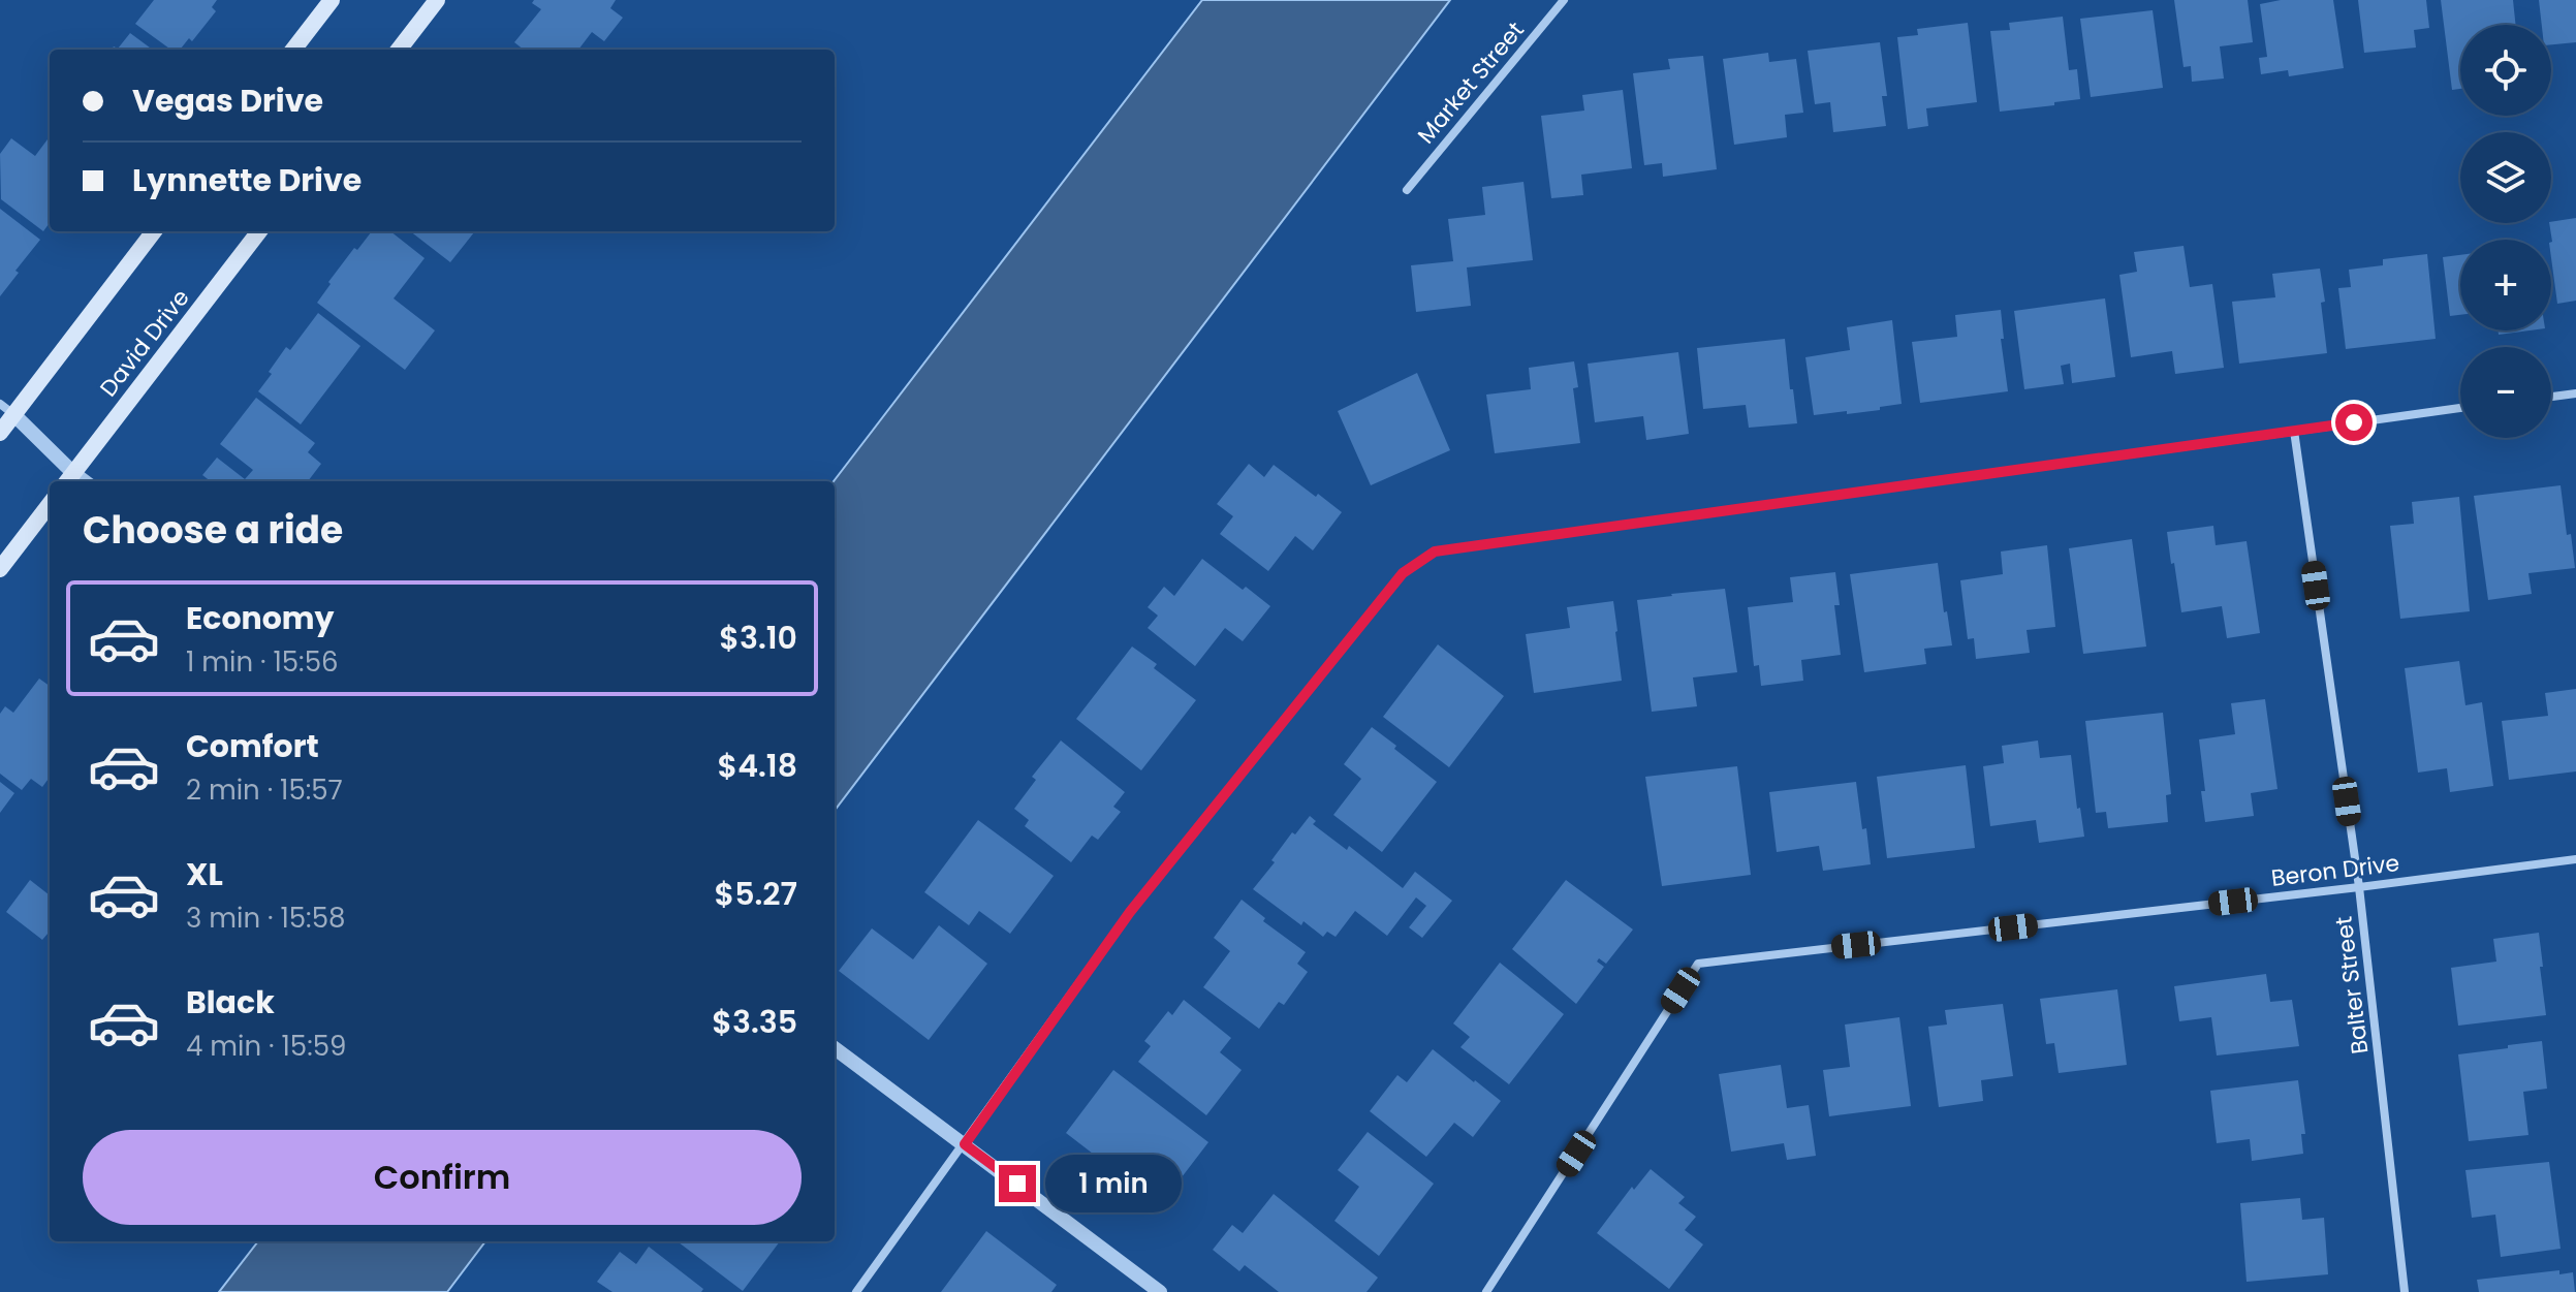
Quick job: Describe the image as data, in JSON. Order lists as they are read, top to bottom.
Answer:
{
  "streets": {
    "main road": ["David Drive"],
    "street": ["Market Street", "Beron Drive", "Balter Street"]
  },
  "crossings": [
    ["Beron Drive", "Balter Street"]
  ],
  "page": {
    "map_buttons": ["+", "−"],
    "banner": ["Vegas Drive", "Lynnette Drive"],
    "heading": "Choose a ride",
    "list": [
      {
        "name": "Economy",
        "note": "1 min · 15:56",
        "value": "$3.10"
      },
      {
        "name": "Comfort",
        "note": "2 min · 15:57",
        "value": "$4.18"
      },
      {
        "name": "XL",
        "note": "3 min · 15:58",
        "value": "$5.27"
      },
      {
        "name": "Black",
        "note": "4 min · 15:59",
        "value": "$3.35"
      }
    ],
    "buttons": "Confirm",
    "bubble": "1 min"
  }
}
